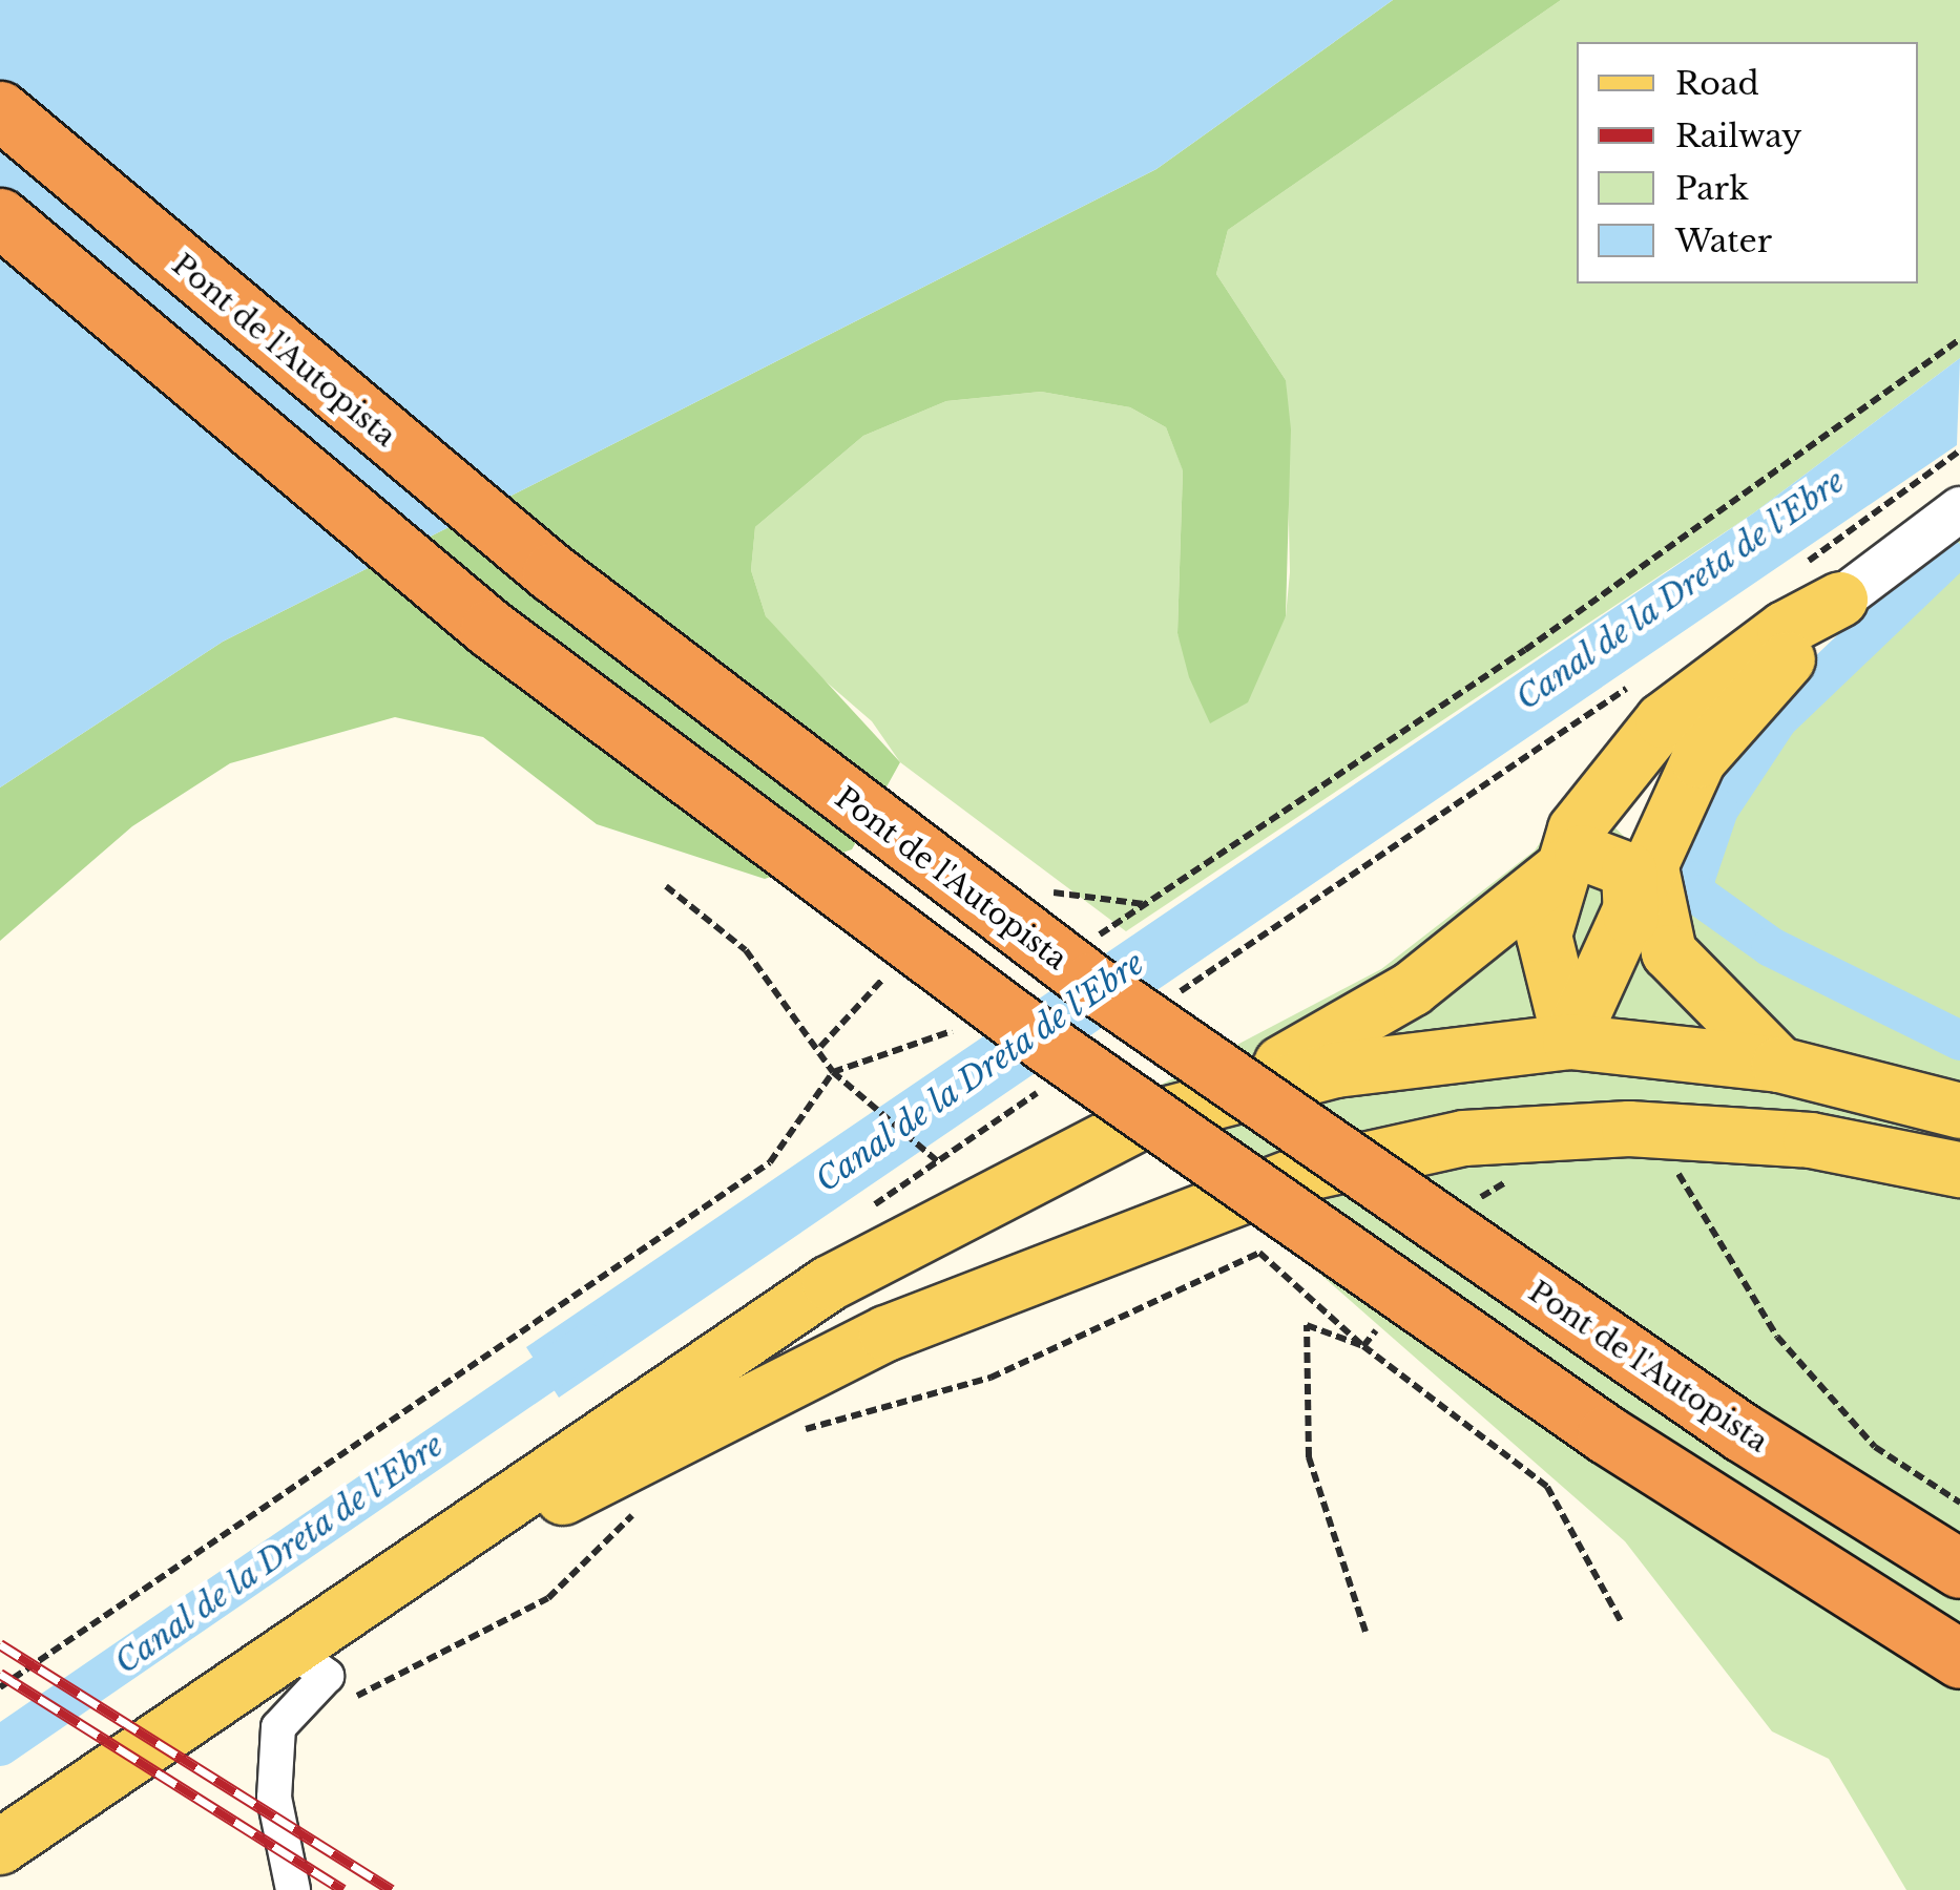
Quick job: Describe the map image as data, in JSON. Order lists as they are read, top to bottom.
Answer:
{
  "streets": {
    "highway": ["Pont de l'Autopista"]
  },
  "water": ["Canal de la Dreta de l'Ebre"],
  "legend": [
    "Road",
    "Railway",
    "Park",
    "Water"
  ]
}
